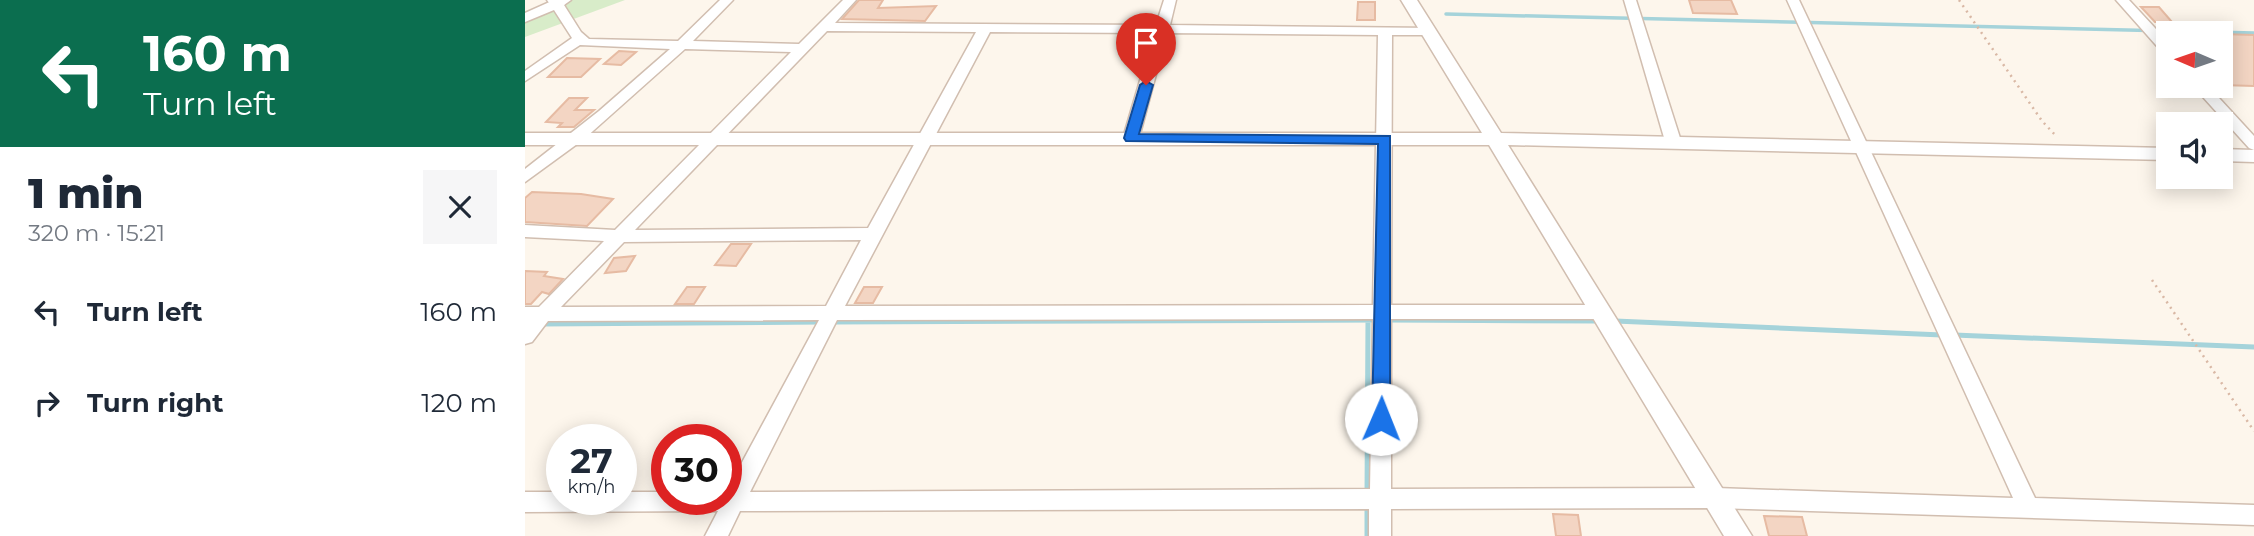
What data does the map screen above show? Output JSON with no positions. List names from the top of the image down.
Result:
{
  "north": "left",
  "page": {
    "turn": ["160 m", "Turn left"],
    "heading": ["1 min", "320 m · 15:21"],
    "list": [
      {
        "name": "Turn left",
        "value": "160 m"
      },
      {
        "name": "Turn right",
        "value": "120 m"
      }
    ],
    "speed": "27 km/h",
    "limit": "30"
  }
}
